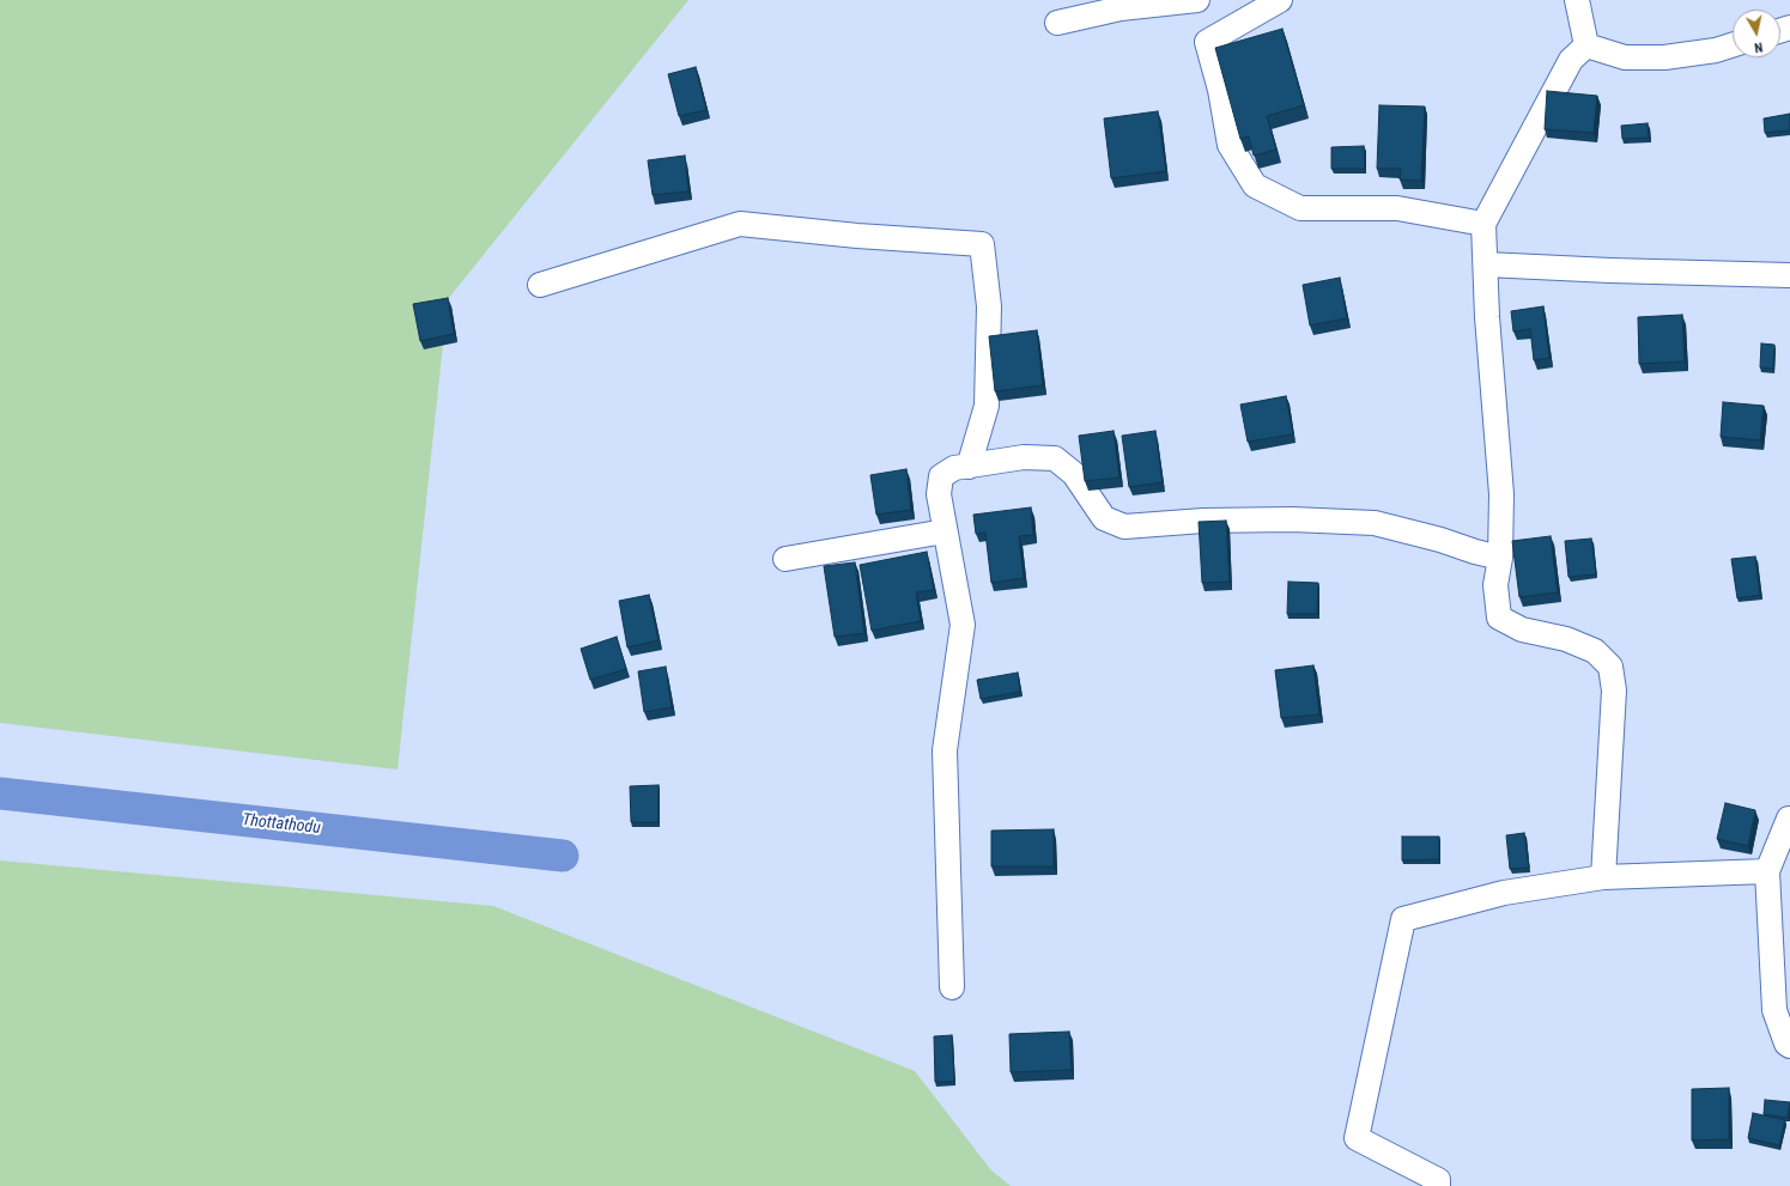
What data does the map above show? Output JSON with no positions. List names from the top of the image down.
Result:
{
  "water": ["Thottathodu"],
  "north": "bottom"
}
